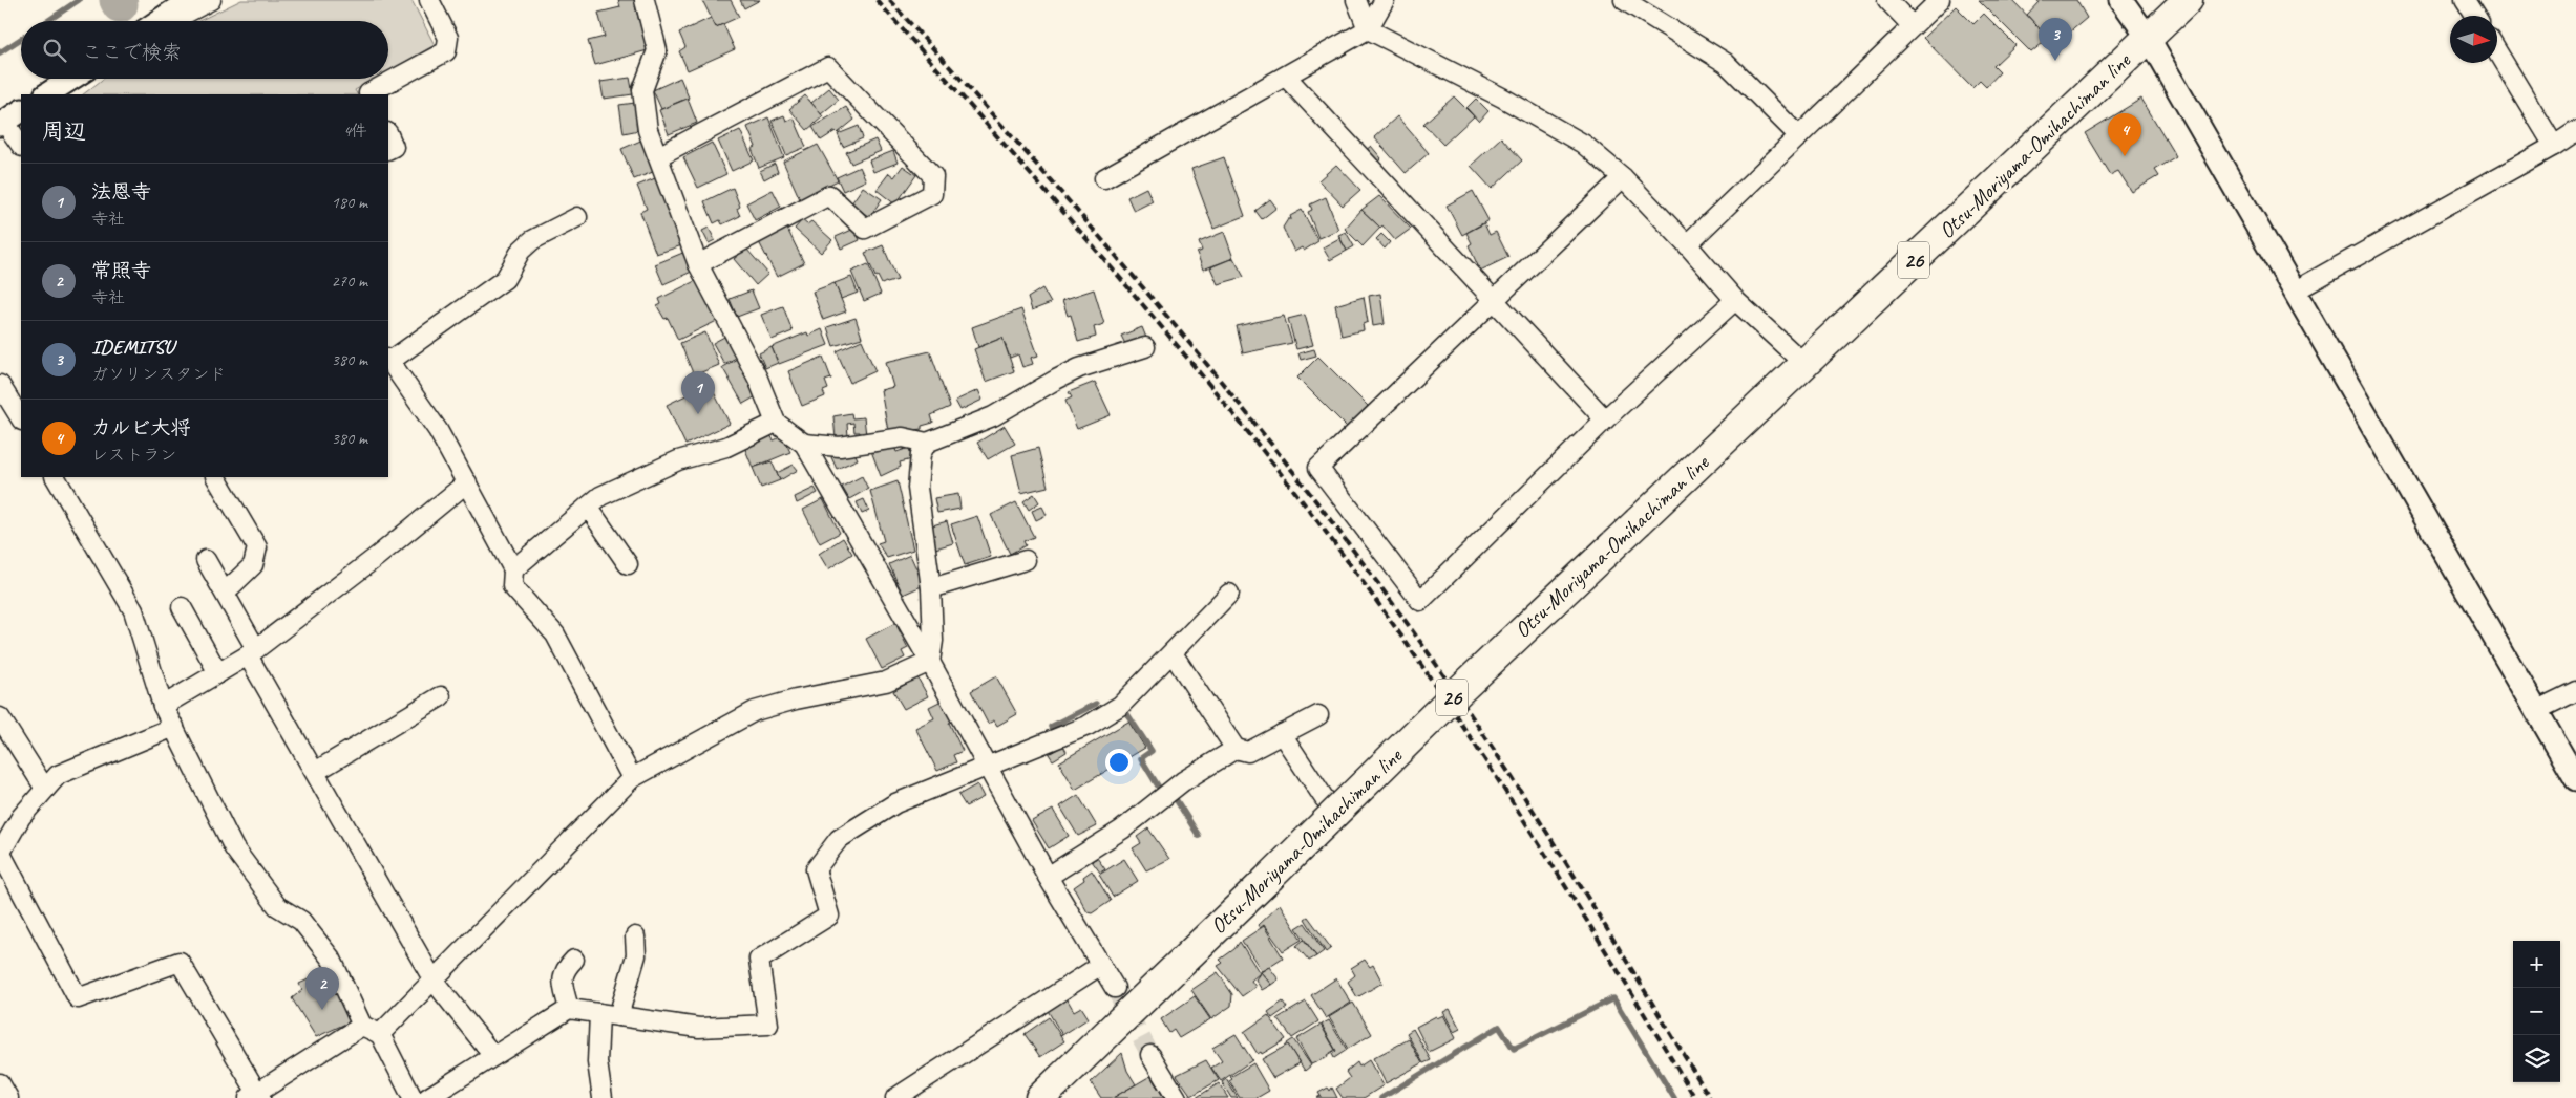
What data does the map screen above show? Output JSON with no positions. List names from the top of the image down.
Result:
{
  "streets": {
    "main road": ["Otsu-Moriyama-Omihachiman line", "26"]
  },
  "north": "right",
  "page": {
    "pins": [
      "3",
      "4",
      "1",
      "2"
    ],
    "search": "ここで検索",
    "heading": ["周辺", "4件"],
    "list": [
      {
        "mark": "1",
        "name": "法恩寺",
        "note": "寺社",
        "value": "180 m"
      },
      {
        "mark": "2",
        "name": "常照寺",
        "note": "寺社",
        "value": "270 m"
      },
      {
        "mark": "3",
        "name": "IDEMITSU",
        "note": "ガソリンスタンド",
        "value": "380 m"
      },
      {
        "mark": "4",
        "name": "カルビ大将",
        "note": "レストラン",
        "value": "380 m"
      }
    ],
    "map_buttons": ["+", "−"]
  }
}
